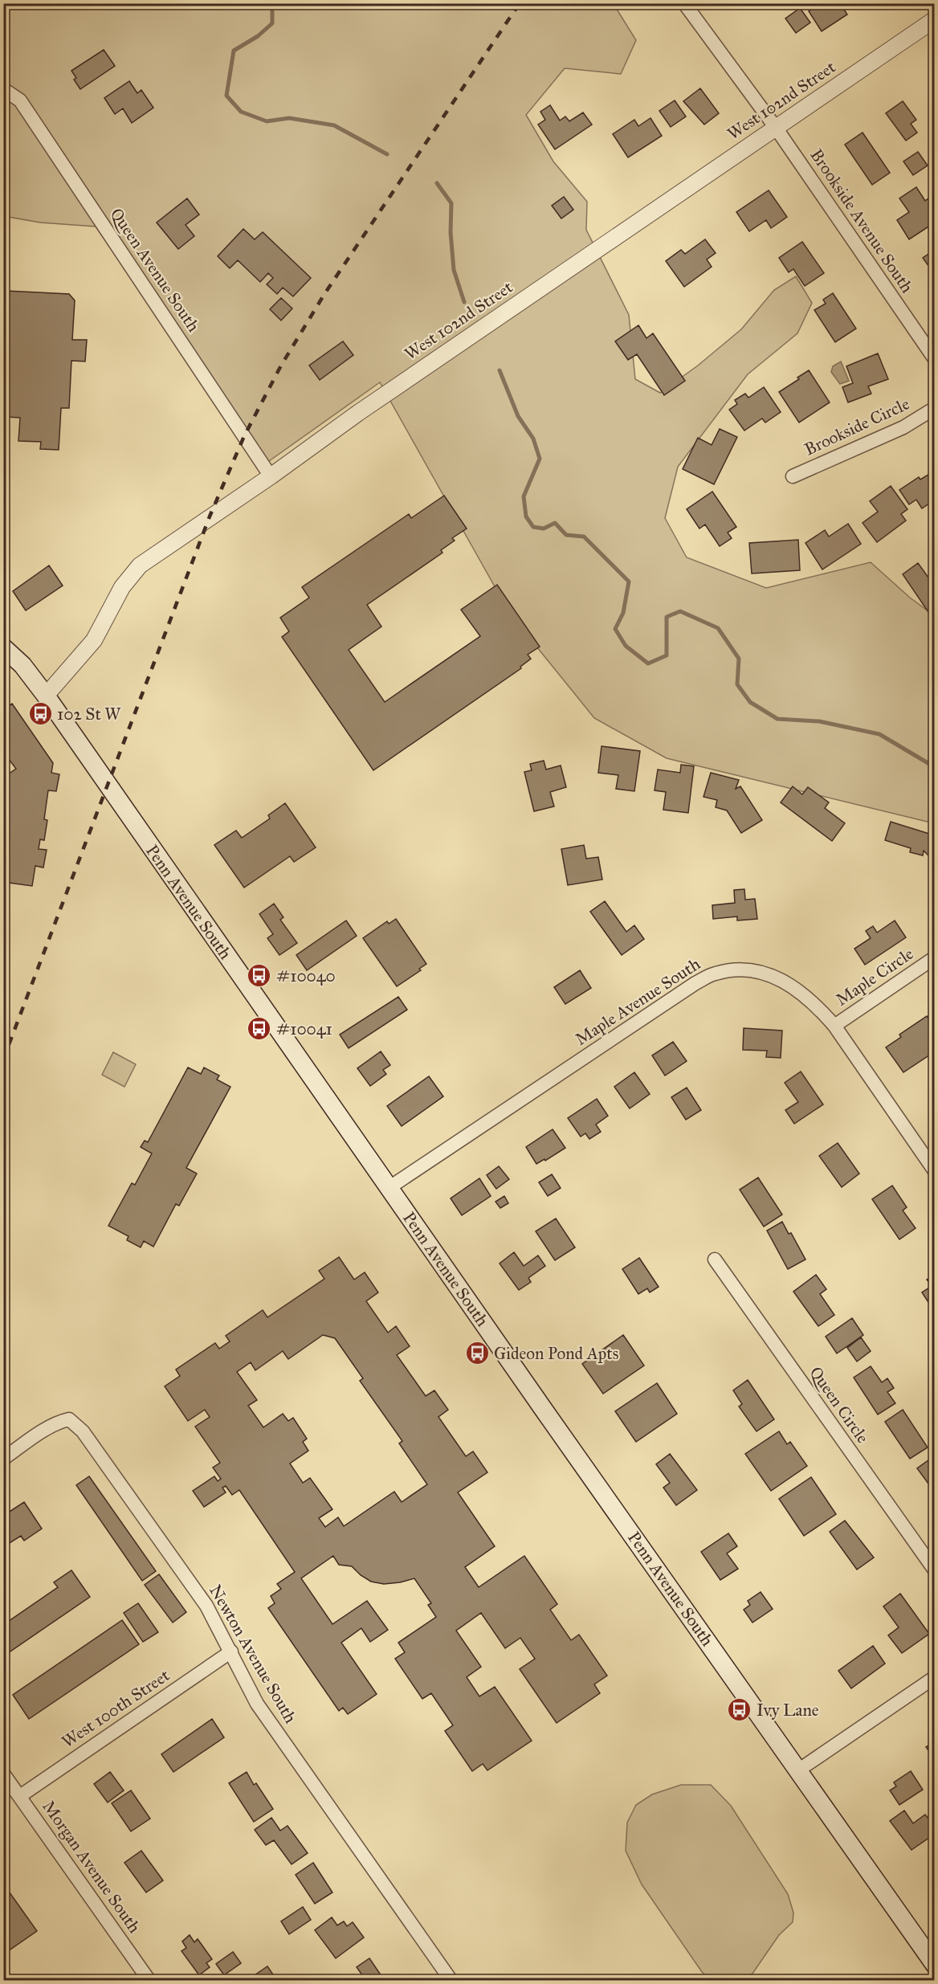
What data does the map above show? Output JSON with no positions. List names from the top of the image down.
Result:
{
  "streets": {
    "main road": ["Penn Avenue South"],
    "street": [
      "West 102nd Street",
      "Brookside Avenue South",
      "Queen Avenue South",
      "Brookside Circle",
      "Maple Circle",
      "Maple Avenue South",
      "Queen Circle",
      "Newton Avenue South",
      "West 100th Street",
      "Morgan Avenue South"
    ]
  },
  "crossings": [
    ["West 102nd Street", "Brookside Avenue South"],
    ["West 102nd Street", "Queen Avenue South"],
    ["West 102nd Street", "Penn Avenue South"],
    ["Penn Avenue South", "Maple Avenue South"],
    ["Maple Circle", "Maple Avenue South"],
    ["Newton Avenue South", "West 100th Street"],
    ["West 100th Street", "Morgan Avenue South"]
  ],
  "places": {
    "bus stop": [
      "102 St W",
      "#10040",
      "#10041",
      "Gideon Pond Apts",
      "Ivy Lane"
    ]
  }
}
